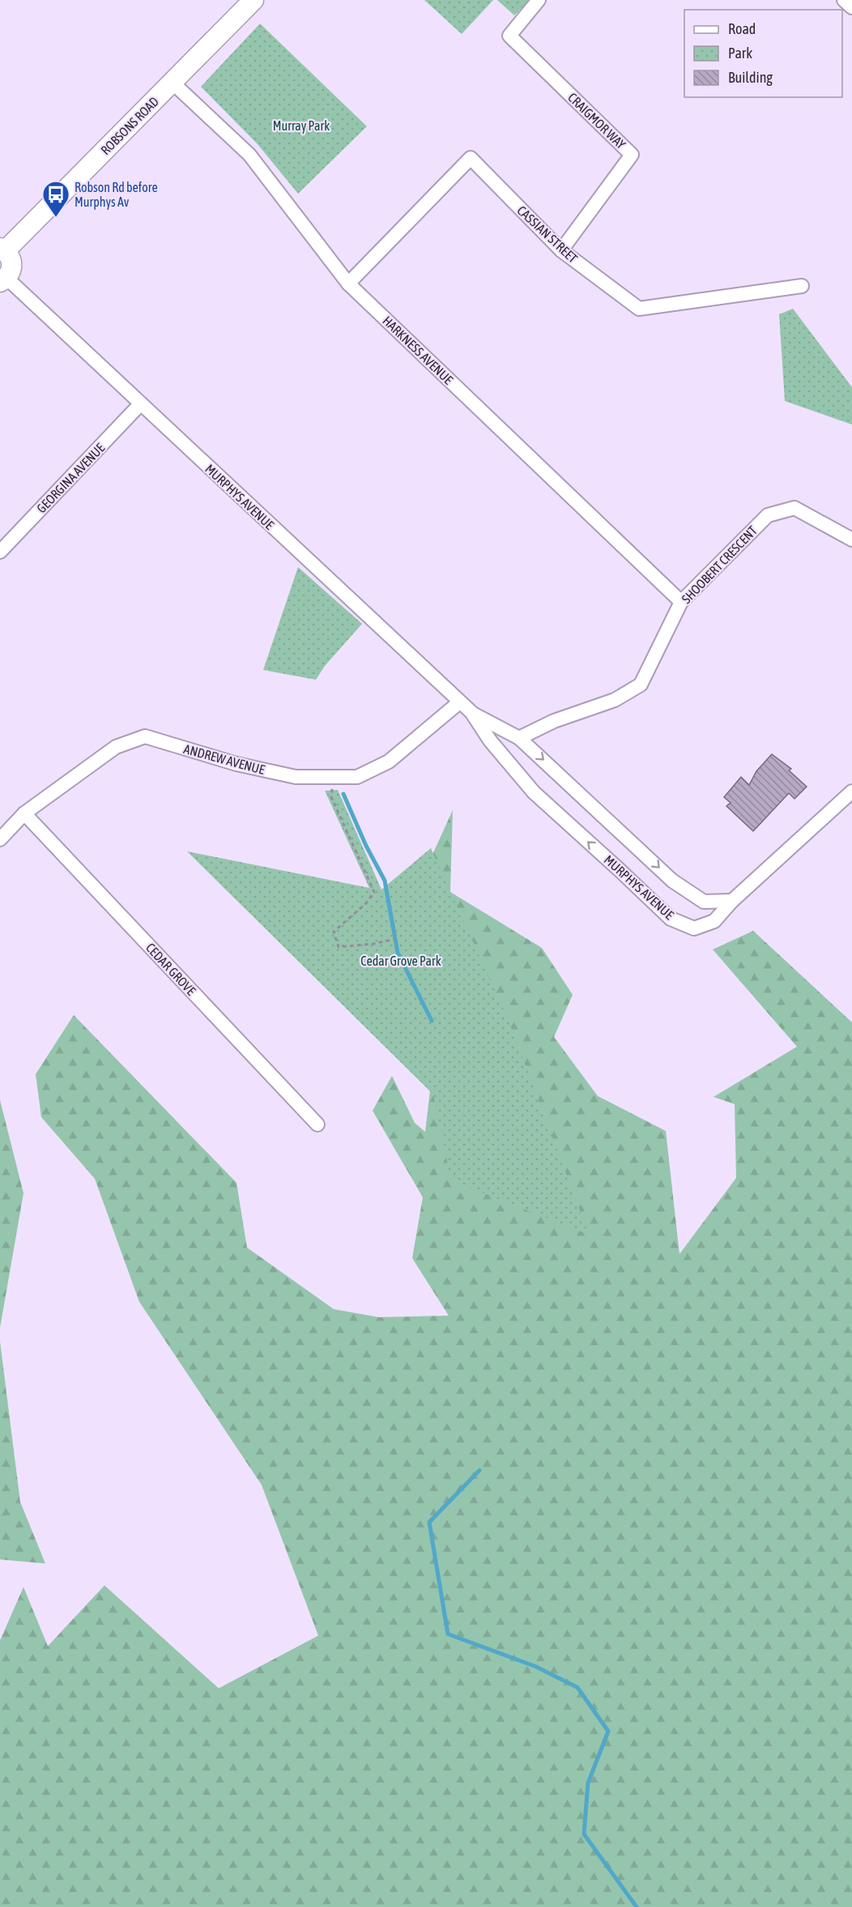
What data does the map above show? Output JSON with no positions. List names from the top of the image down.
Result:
{
  "streets": {
    "main road": ["ROBSONS ROAD"],
    "street": [
      "CRAIGMOR WAY",
      "CASSIAN STREET",
      "HARKNESS AVENUE",
      "GEORGINA AVENUE",
      "MURPHYS AVENUE",
      "SHOOBERT CRESCENT",
      "ANDREW AVENUE",
      "CEDAR GROVE"
    ]
  },
  "crossings": [
    ["CRAIGMOR WAY", "CASSIAN STREET"],
    ["ROBSONS ROAD", "HARKNESS AVENUE"],
    ["CASSIAN STREET", "HARKNESS AVENUE"],
    ["HARKNESS AVENUE", "SHOOBERT CRESCENT"],
    ["GEORGINA AVENUE", "MURPHYS AVENUE"],
    ["MURPHYS AVENUE", "SHOOBERT CRESCENT"],
    ["MURPHYS AVENUE", "ANDREW AVENUE"],
    ["ANDREW AVENUE", "CEDAR GROVE"]
  ],
  "parks": ["Murray Park", "Cedar Grove Park"],
  "places": {
    "bus stop": ["Robson Rd before Murphys Av"]
  },
  "legend": ["Road", "Park", "Building"]
}
